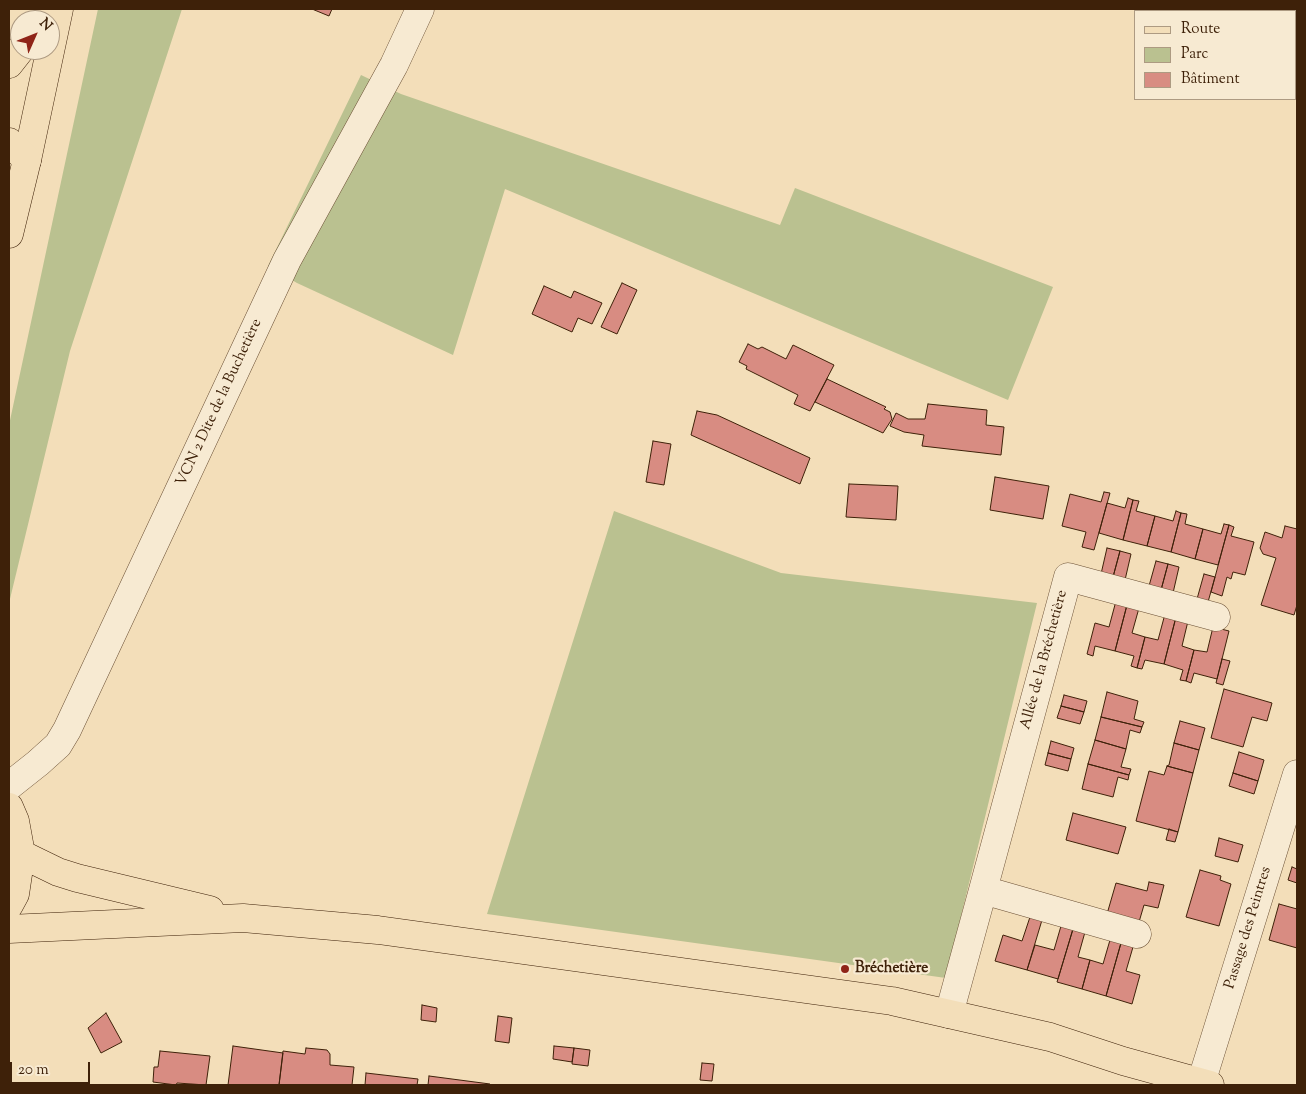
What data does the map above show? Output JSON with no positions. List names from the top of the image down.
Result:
{
  "streets": {
    "street": ["VCN 2 Dite de la Buchetière", "Allée de la Bréchetière", "Passage des Peintres"]
  },
  "places": ["Bréchetière"],
  "legend": ["Route", "Parc", "Bâtiment"],
  "scale_bar": "20 m",
  "north": "top right"
}
